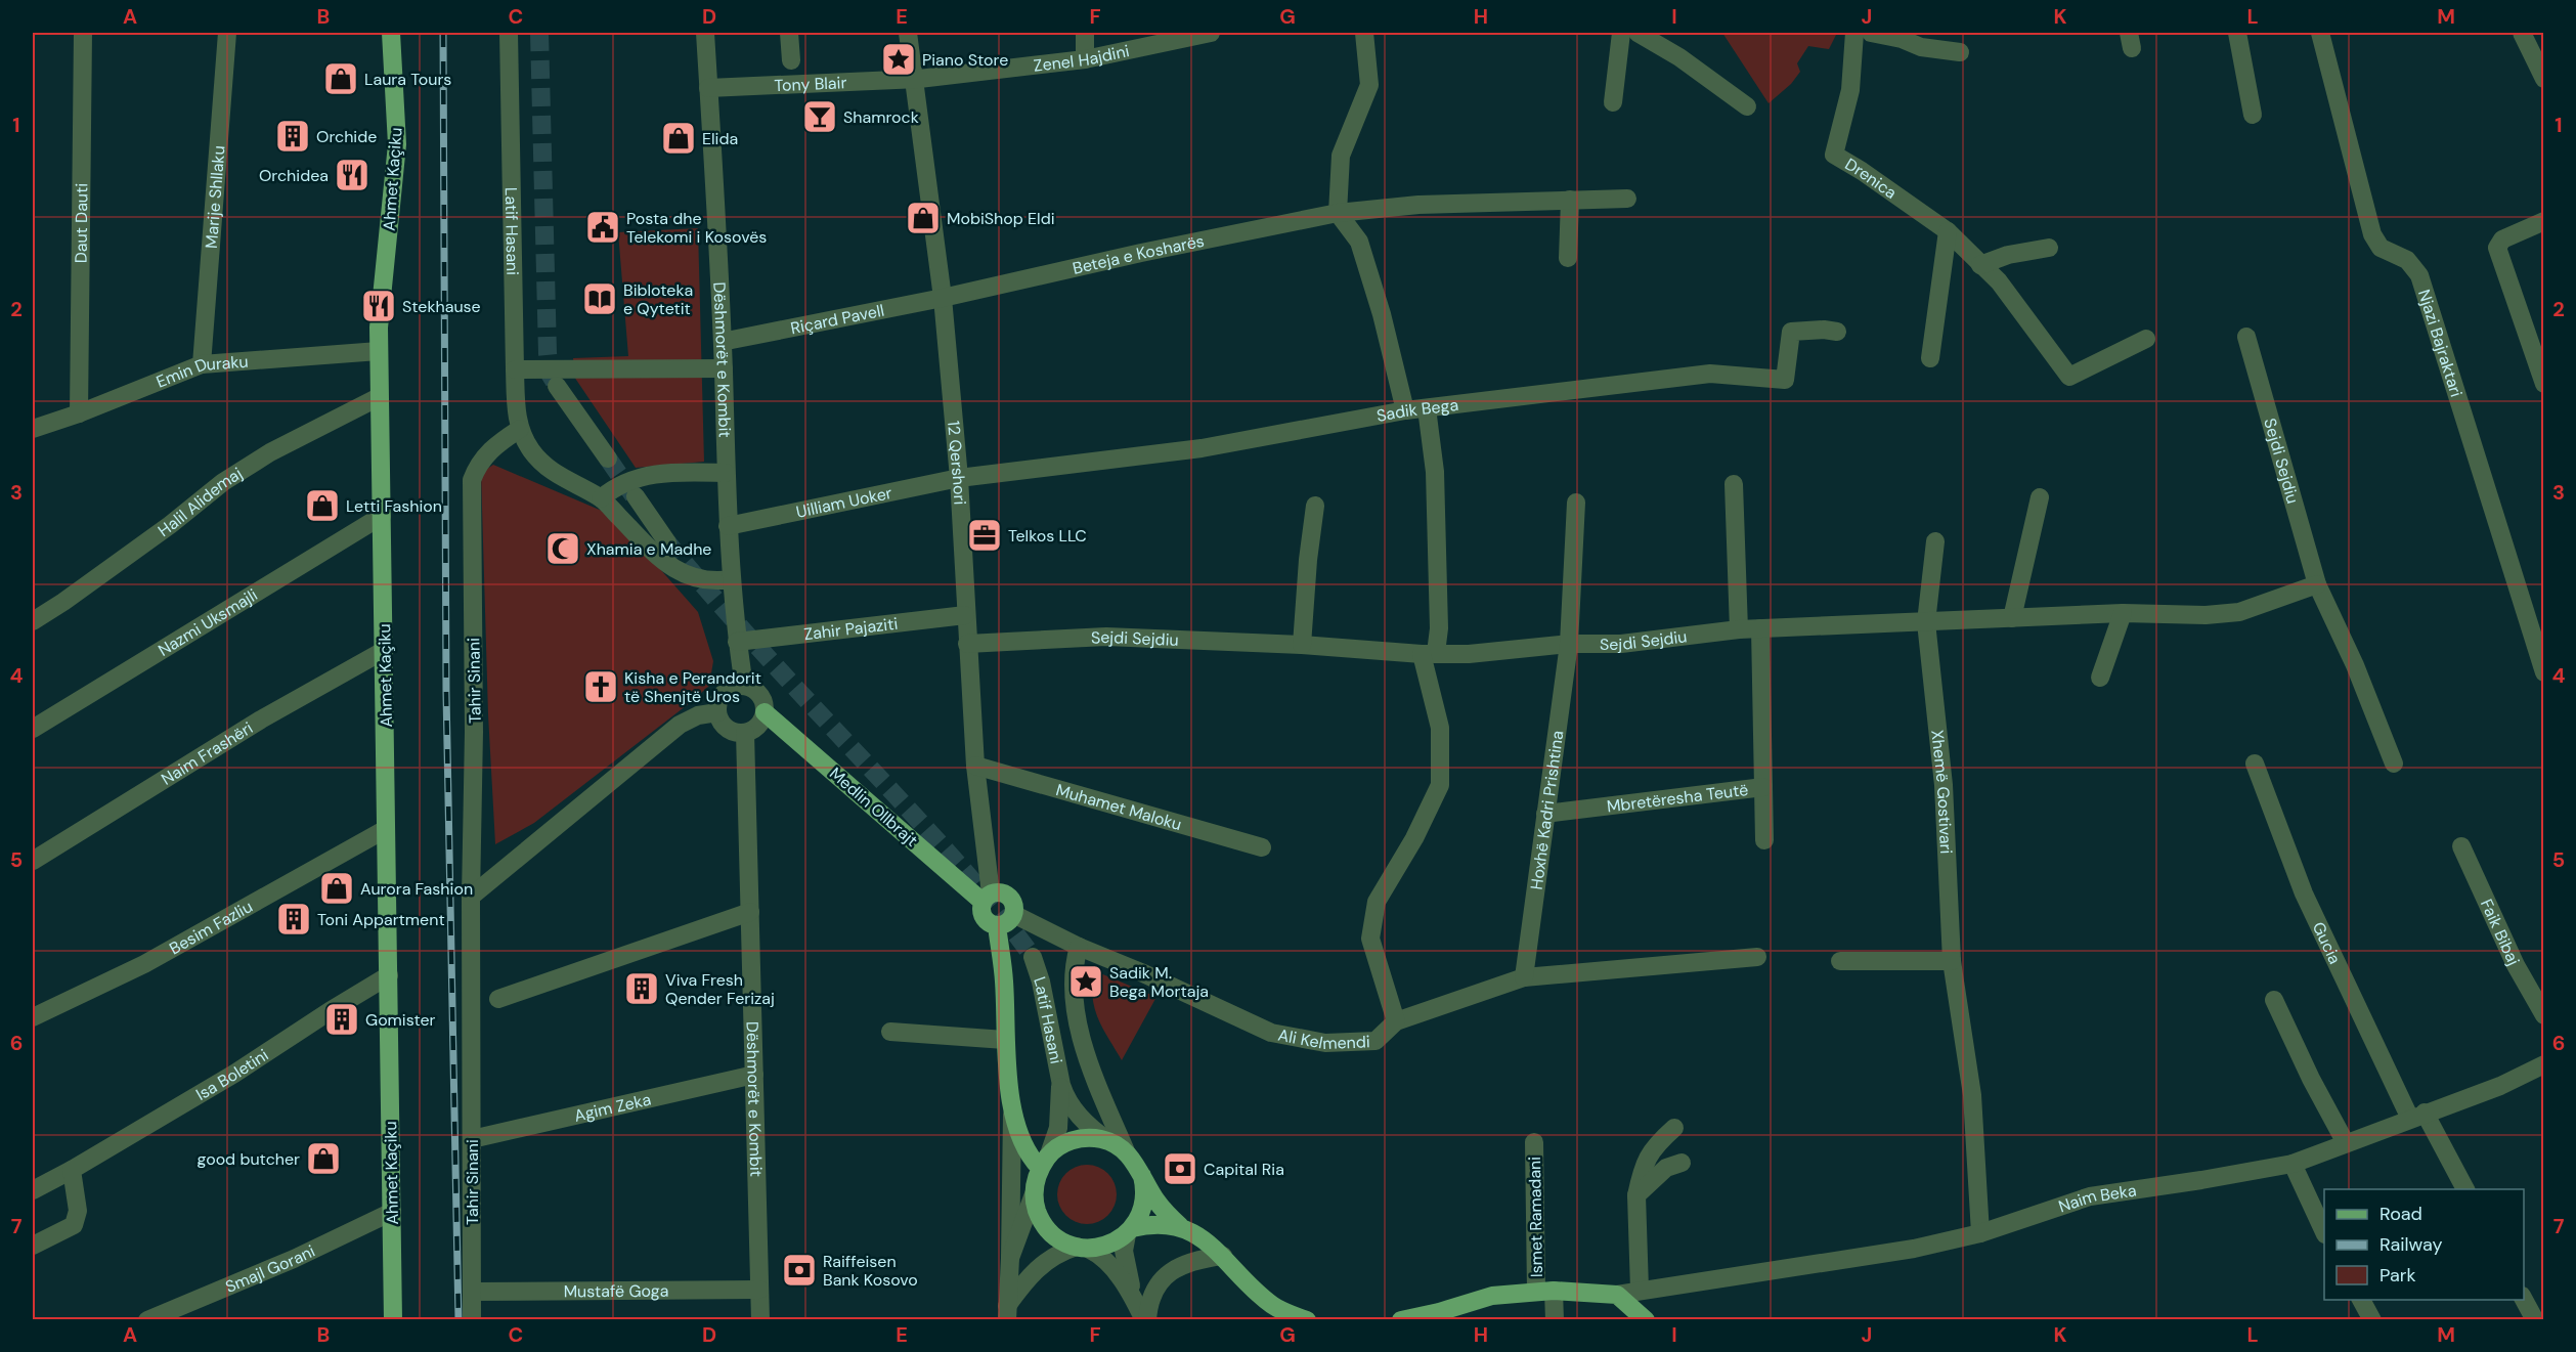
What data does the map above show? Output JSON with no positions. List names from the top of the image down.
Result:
{
  "streets": {
    "main road": ["Ahmet Kaçiku", "Medlin Ollbrajt", "Ismet Ramadani"],
    "street": [
      "Zenel Hajdini",
      "Tony Blair",
      "Drenica",
      "Marije Shllaku",
      "Daut Dauti",
      "Latif Hasani",
      "Beteja e Kosharës",
      "Riçard Pavell",
      "Njazi Bajraktari",
      "Dëshmorët e Kombit",
      "Emin Duraku",
      "Sadik Bega",
      "Sejdi Sejdiu",
      "12 Qershori",
      "Halil Alidemaj",
      "Uilliam Uoker",
      "Nazmi Uksmajli",
      "Zahir Pajaziti",
      "Tahir Sinani",
      "Naim Frashëri",
      "Xhemë Gostivari",
      "Mbretëresha Teutë",
      "Muhamet Maloku",
      "Hoxhë Kadri Prishtina",
      "Besim Fazliu",
      "Faik Bibaj",
      "Gucia",
      "Ali Kelmendi",
      "Isa Boletini",
      "Agim Zeka",
      "Naim Beka",
      "Smajl Gorani",
      "Mustafë Goga"
    ]
  },
  "crossings": [
    ["Zenel Hajdini", "Tony Blair"],
    ["Zenel Hajdini", "12 Qershori"],
    ["Tony Blair", "Dëshmorët e Kombit"],
    ["Tony Blair", "12 Qershori"],
    ["Ahmet Kaçiku", "Emin Duraku"],
    ["Ahmet Kaçiku", "Halil Alidemaj"],
    ["Ahmet Kaçiku", "Nazmi Uksmajli"],
    ["Ahmet Kaçiku", "Naim Frashëri"],
    ["Ahmet Kaçiku", "Besim Fazliu"],
    ["Ahmet Kaçiku", "Isa Boletini"],
    ["Ahmet Kaçiku", "Smajl Gorani"],
    ["Marije Shllaku", "Emin Duraku"],
    ["Daut Dauti", "Emin Duraku"],
    ["Latif Hasani", "Dëshmorët e Kombit"],
    ["Latif Hasani", "Tahir Sinani"],
    ["Beteja e Kosharës", "Riçard Pavell"],
    ["Beteja e Kosharës", "12 Qershori"],
    ["Riçard Pavell", "12 Qershori"],
    ["Dëshmorët e Kombit", "Uilliam Uoker"],
    ["Dëshmorët e Kombit", "Zahir Pajaziti"],
    ["Dëshmorët e Kombit", "Medlin Ollbrajt"],
    ["Dëshmorët e Kombit", "Agim Zeka"],
    ["Dëshmorët e Kombit", "Mustafë Goga"],
    ["Sadik Bega", "12 Qershori"],
    ["Sadik Bega", "Uilliam Uoker"],
    ["Sejdi Sejdiu", "12 Qershori"],
    ["Sejdi Sejdiu", "Xhemë Gostivari"],
    ["Sejdi Sejdiu", "Mbretëresha Teutë"],
    ["Sejdi Sejdiu", "Hoxhë Kadri Prishtina"],
    ["12 Qershori", "Uilliam Uoker"],
    ["12 Qershori", "Zahir Pajaziti"],
    ["12 Qershori", "Medlin Ollbrajt"],
    ["12 Qershori", "Muhamet Maloku"],
    ["12 Qershori", "Ali Kelmendi"],
    ["Tahir Sinani", "Agim Zeka"],
    ["Tahir Sinani", "Mustafë Goga"],
    ["Xhemë Gostivari", "Naim Beka"],
    ["Mbretëresha Teutë", "Hoxhë Kadri Prishtina"],
    ["Medlin Ollbrajt", "Ali Kelmendi"],
    ["Hoxhë Kadri Prishtina", "Ali Kelmendi"],
    ["Gucia", "Naim Beka"],
    ["Naim Beka", "Ismet Ramadani"]
  ],
  "places": {
    "place": ["Piano Store", "Sadik M. Bega Mortaja"],
    "shop": [
      "Laura Tours",
      "Elida",
      "MobiShop Eldi",
      "Letti Fashion",
      "Aurora Fashion",
      "good butcher"
    ],
    "bar": ["Shamrock"],
    "building": [
      "Orchide",
      "Toni Appartment",
      "Viva Fresh Qender Ferizaj",
      "Gomister"
    ],
    "restaurant": ["Orchidea", "Stekhause"],
    "public building": ["Posta dhe Telekomi i Kosovës"],
    "library": ["Bibloteka e Qytetit"],
    "office": ["Telkos LLC"],
    "mosque": ["Xhamia e Madhe"],
    "church": ["Kisha e Perandorit të Shenjtë Uros"],
    "bank": ["Capital Ria", "Raiffeisen Bank Kosovo"]
  },
  "legend": ["Road", "Railway", "Park"],
  "grid": {
    "columns": [
      "A",
      "B",
      "C",
      "D",
      "E",
      "F",
      "G",
      "H",
      "I",
      "J",
      "K",
      "L",
      "M"
    ],
    "rows": [
      "1",
      "2",
      "3",
      "4",
      "5",
      "6",
      "7"
    ]
  }
}
